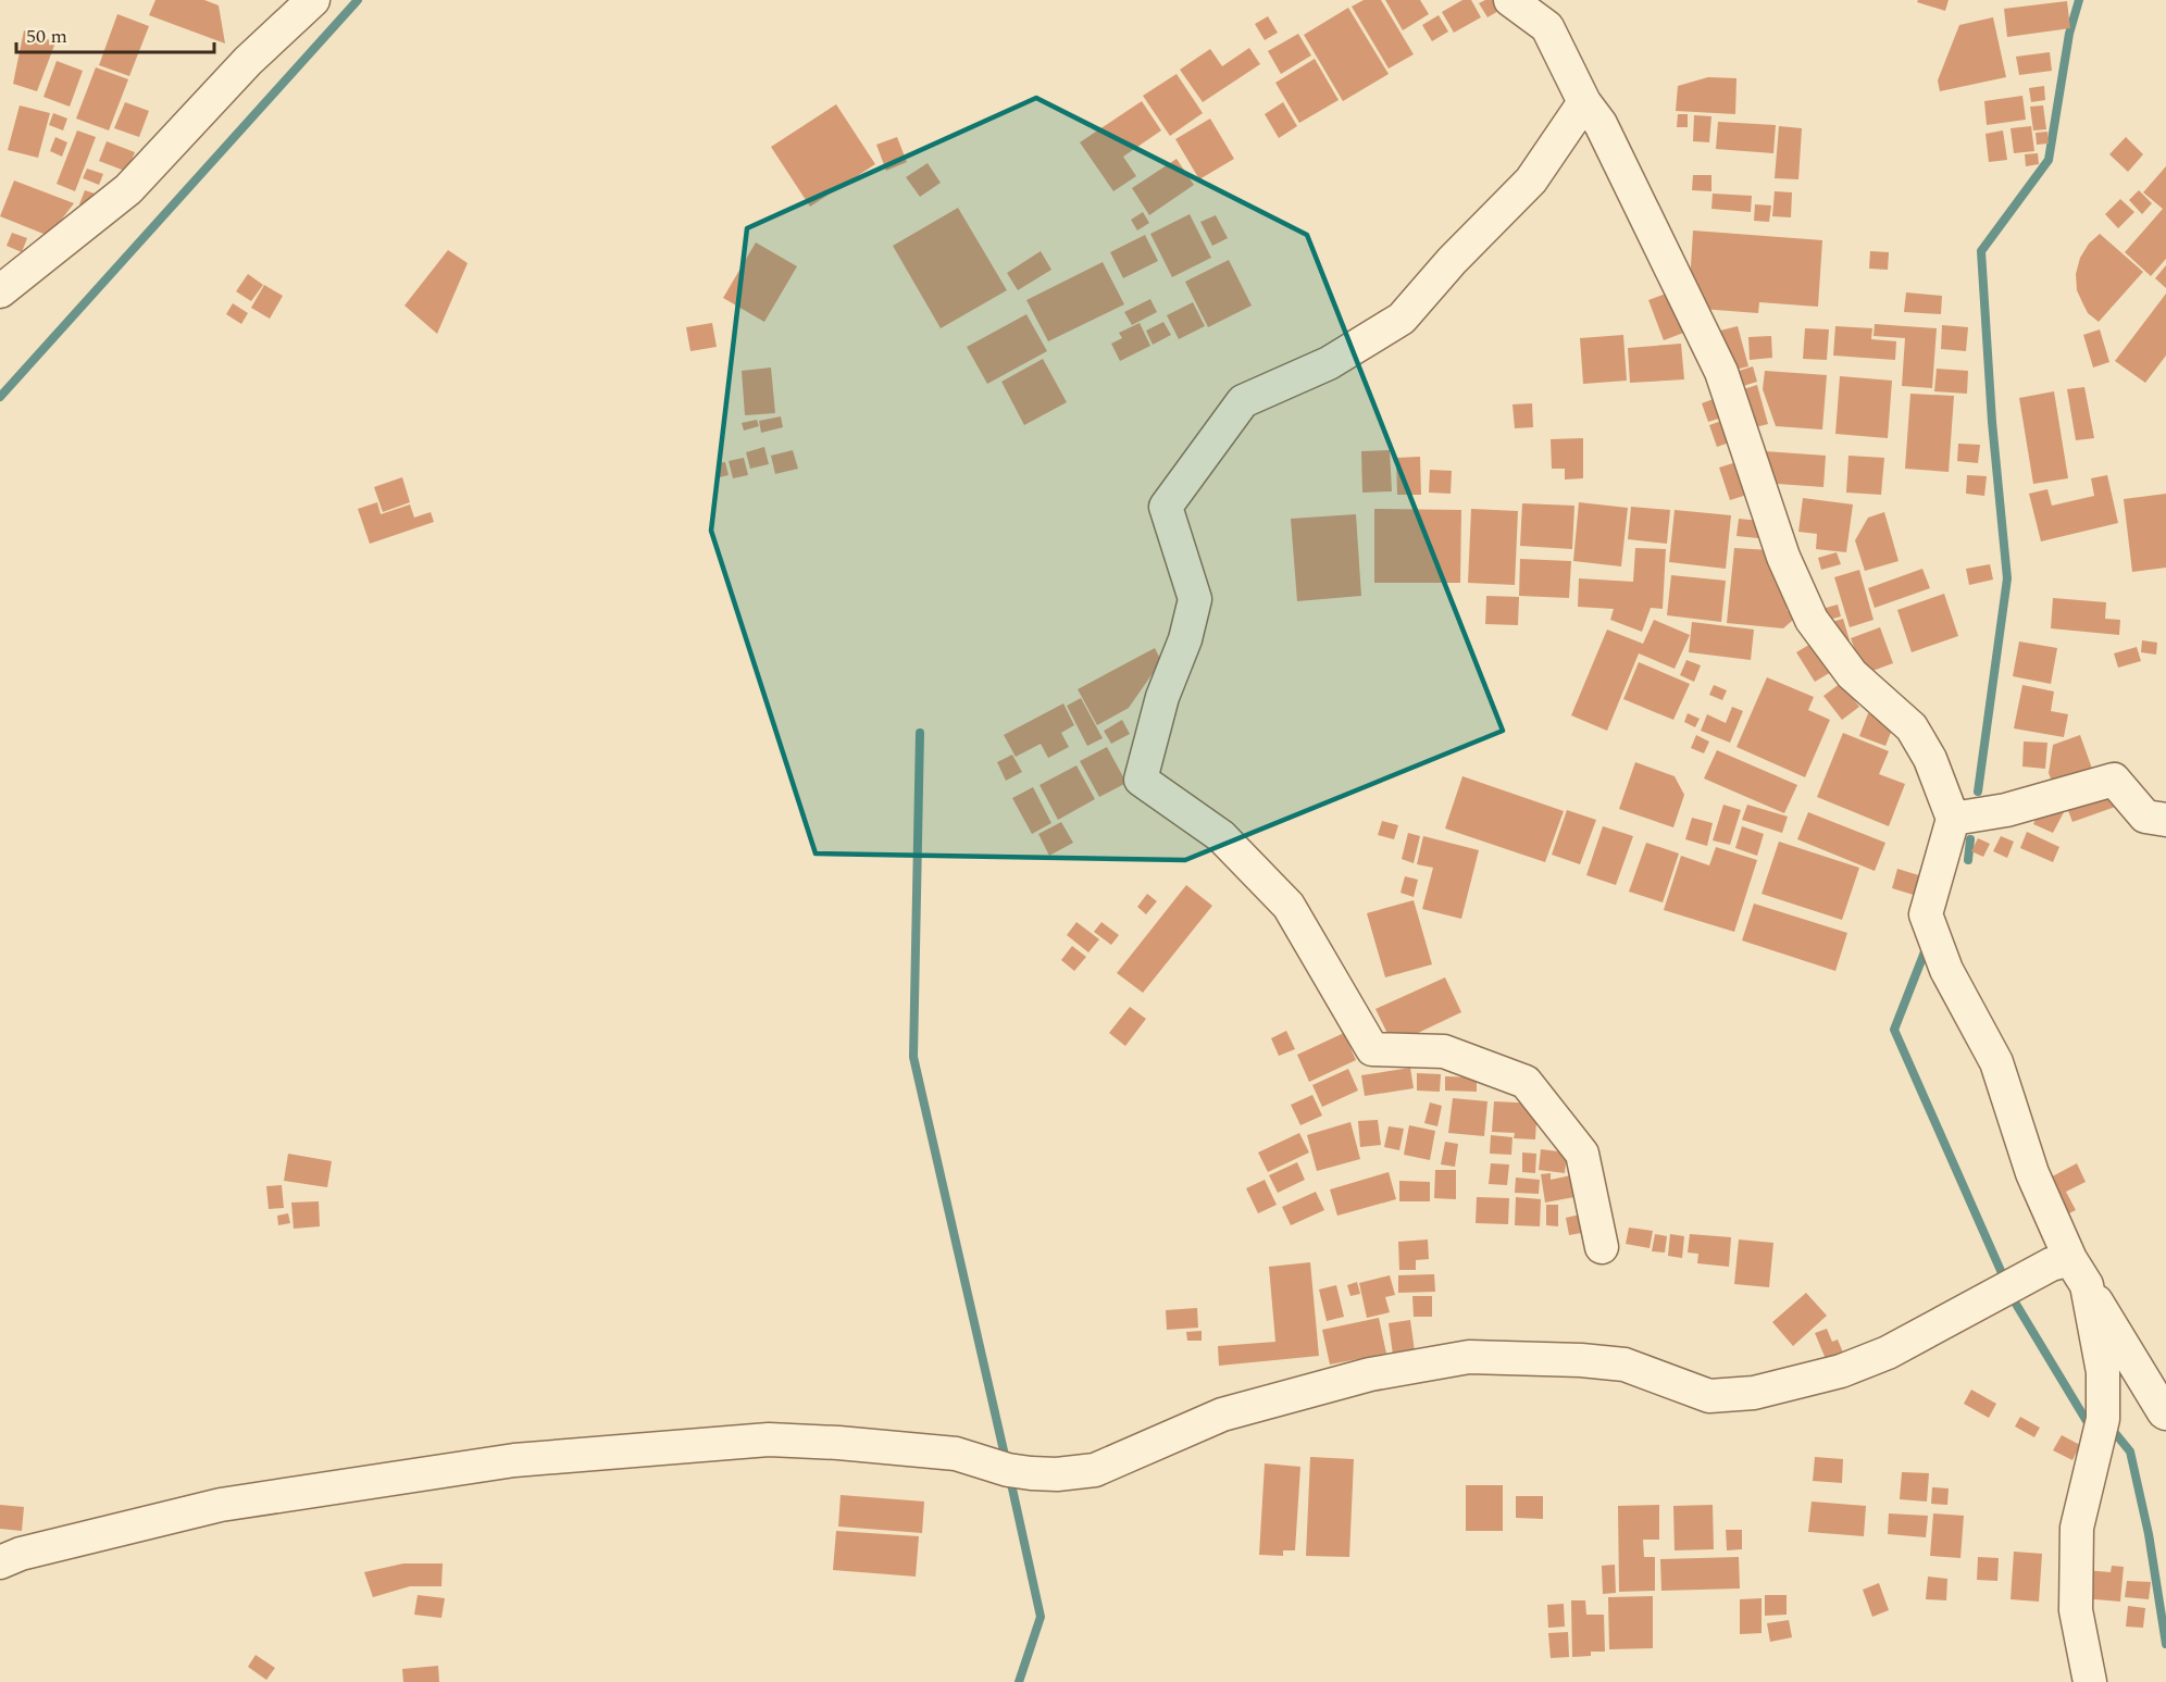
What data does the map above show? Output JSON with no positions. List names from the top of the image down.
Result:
{
  "scale_bar": "50 m"
}
